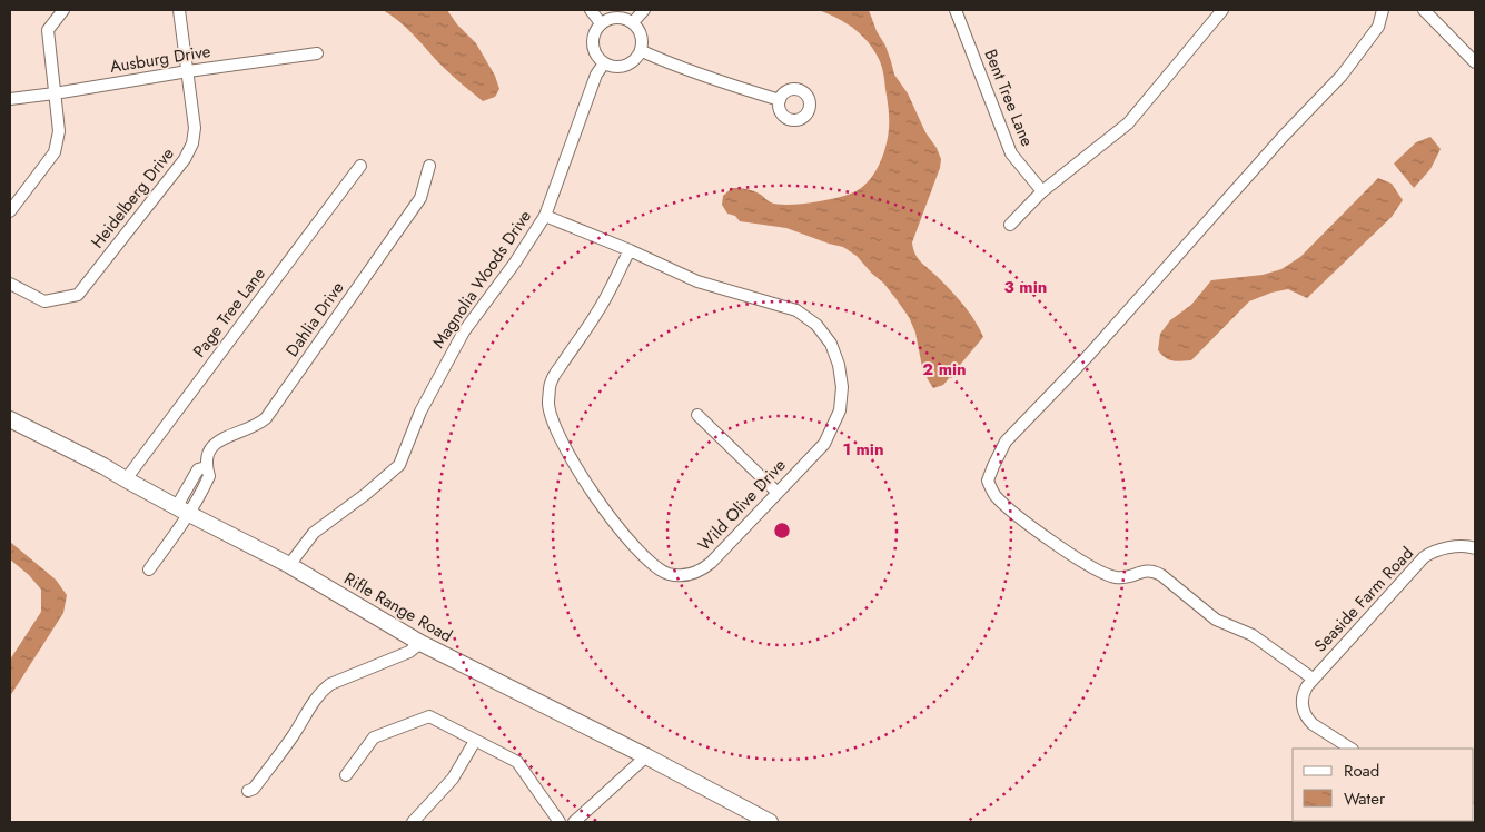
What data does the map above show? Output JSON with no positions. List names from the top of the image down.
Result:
{
  "streets": {
    "main road": ["Rifle Range Road"],
    "street": [
      "Ausburg Drive",
      "Bent Tree Lane",
      "Heidelberg Drive",
      "Magnolia Woods Drive",
      "Page Tree Lane",
      "Dahlia Drive",
      "Wild Olive Drive",
      "Seaside Farm Road"
    ]
  },
  "crossings": [
    ["Ausburg Drive", "Heidelberg Drive"],
    ["Magnolia Woods Drive", "Wild Olive Drive"],
    ["Magnolia Woods Drive", "Rifle Range Road"],
    ["Page Tree Lane", "Rifle Range Road"],
    ["Dahlia Drive", "Rifle Range Road"]
  ],
  "legend": ["Road", "Water"],
  "rings": ["3 min", "2 min", "1 min"]
}
